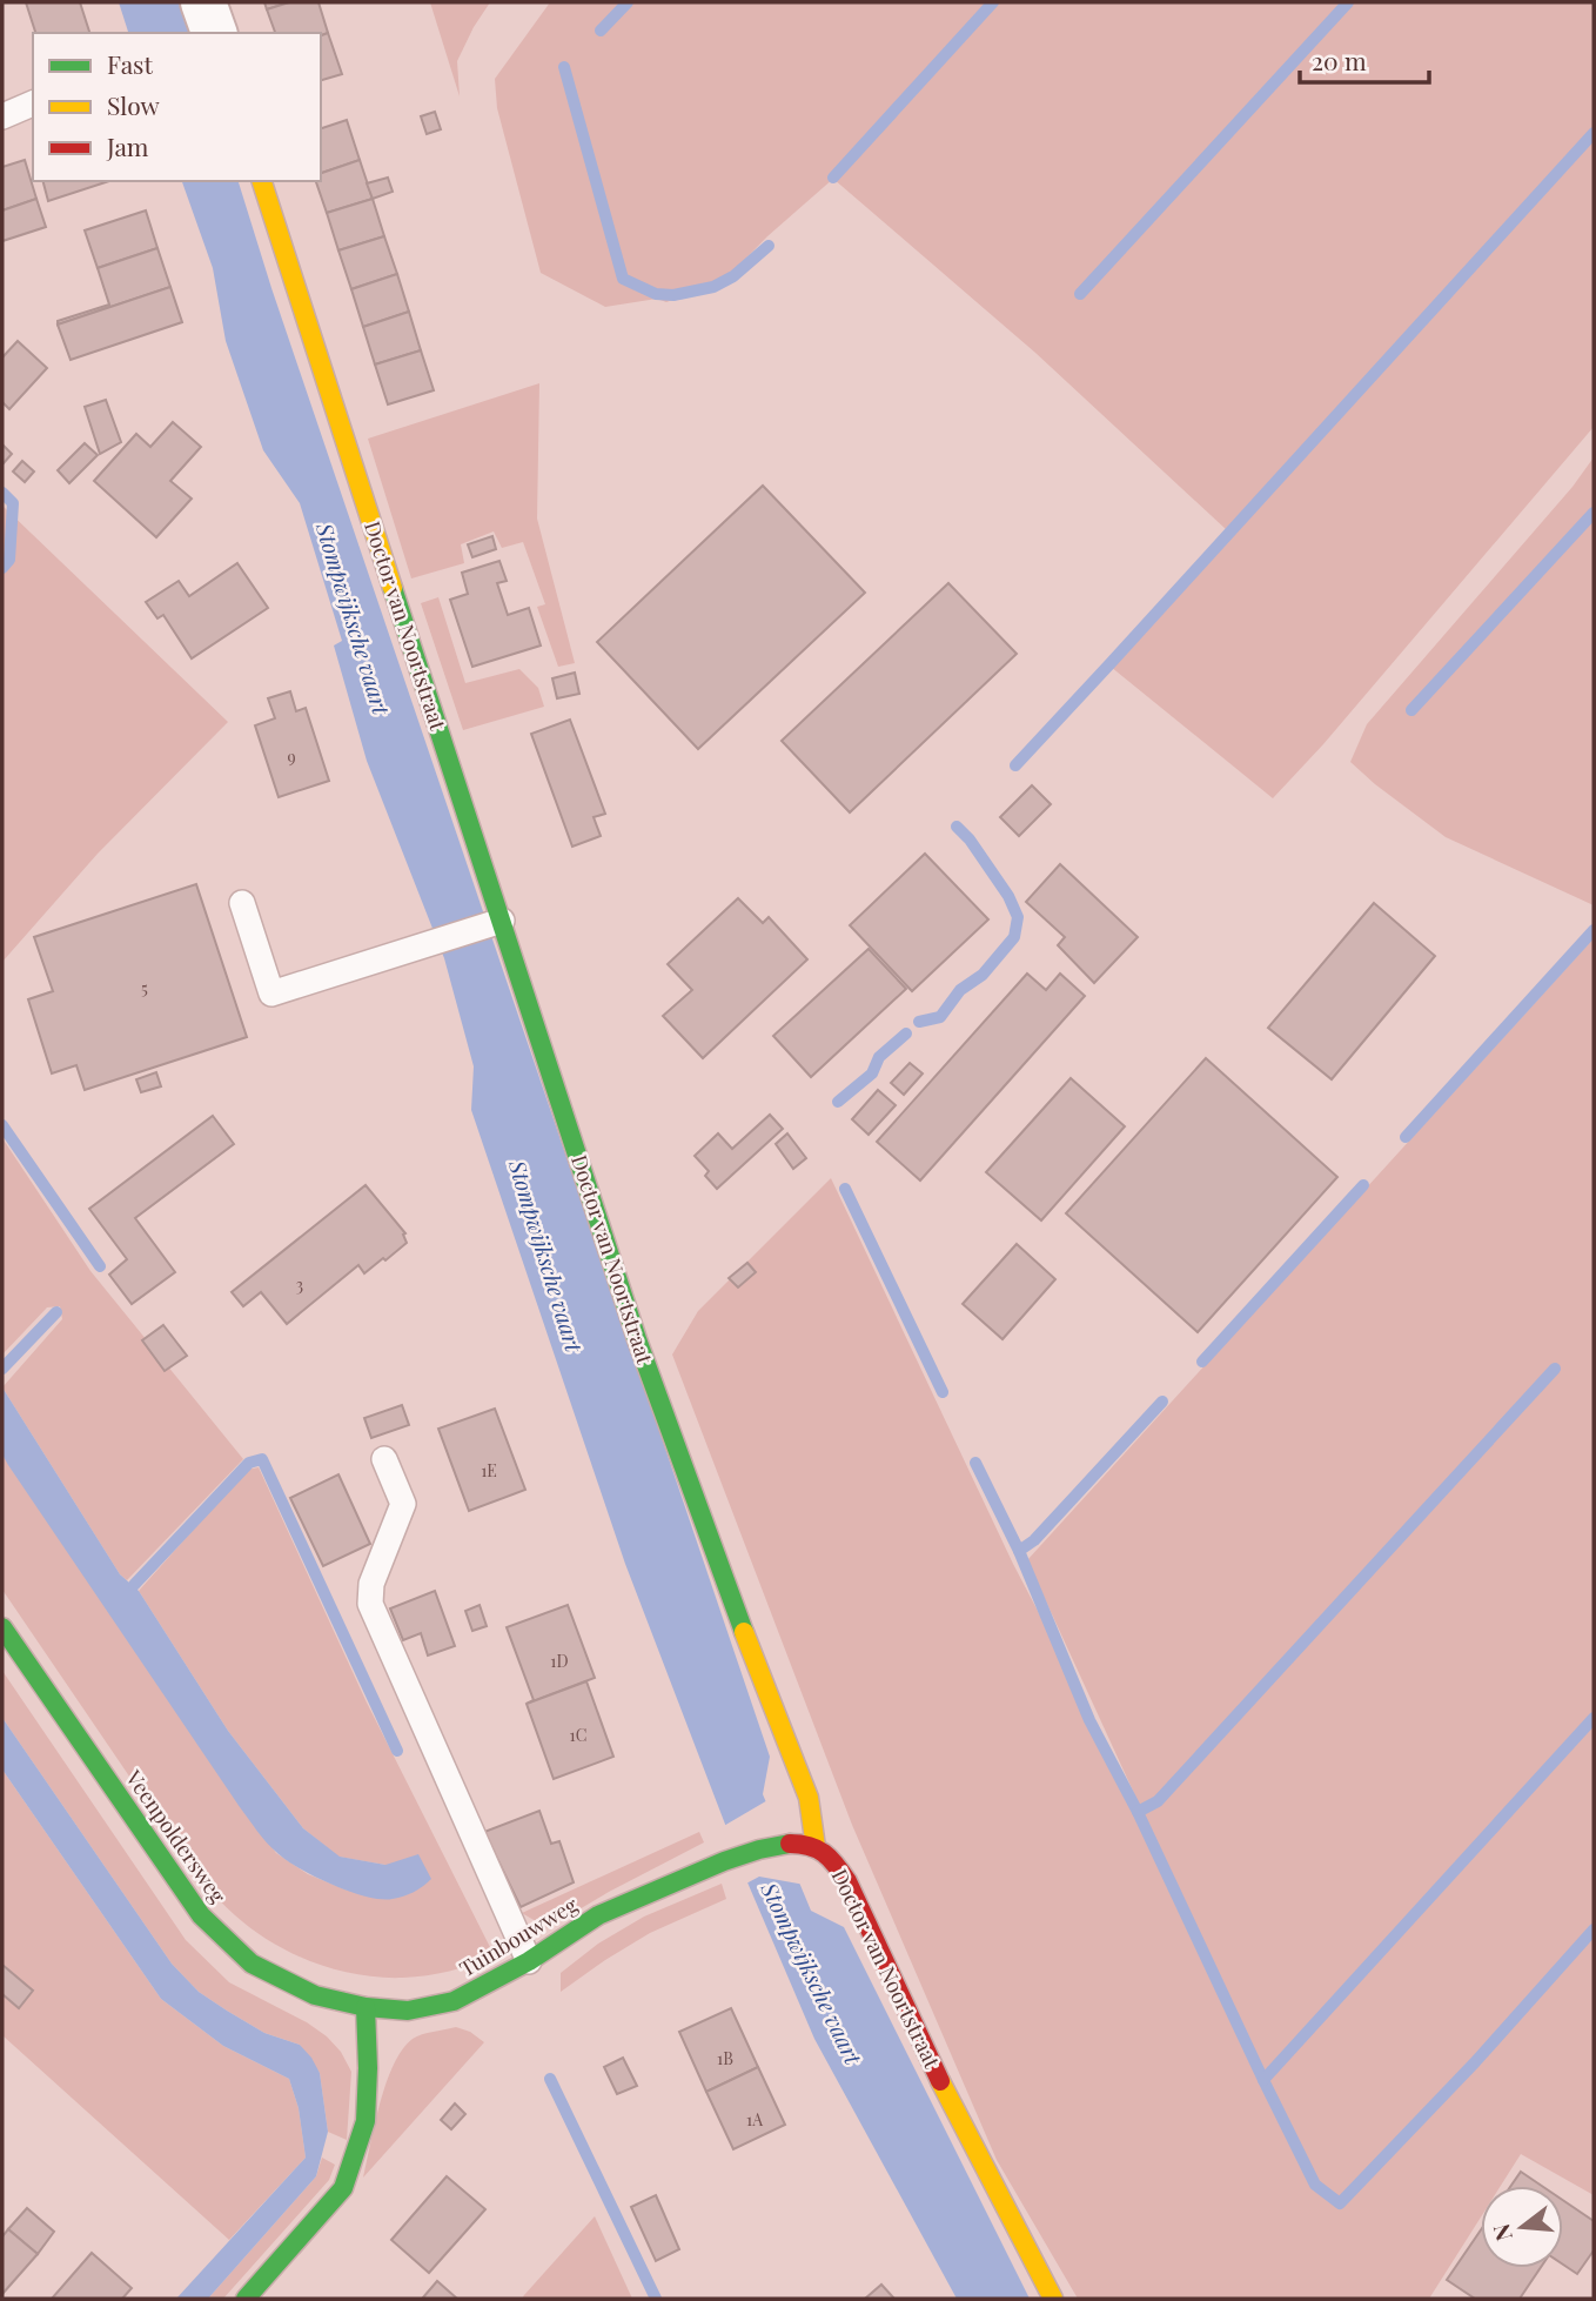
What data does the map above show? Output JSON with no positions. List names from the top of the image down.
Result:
{
  "streets": {
    "street": ["Doctor van Noortstraat", "Veenpoldersweg", "Tuinbouwweg"]
  },
  "crossings": [
    ["Doctor van Noortstraat", "Tuinbouwweg"],
    ["Veenpoldersweg", "Tuinbouwweg"]
  ],
  "water": ["Stompwijksche vaart"],
  "house_numbers": [
    "9",
    "5",
    "3",
    "1E",
    "1D",
    "1C",
    "1B",
    "1A"
  ],
  "legend": ["Fast", "Slow", "Jam"],
  "scale_bar": "20 m",
  "north": "left"
}
